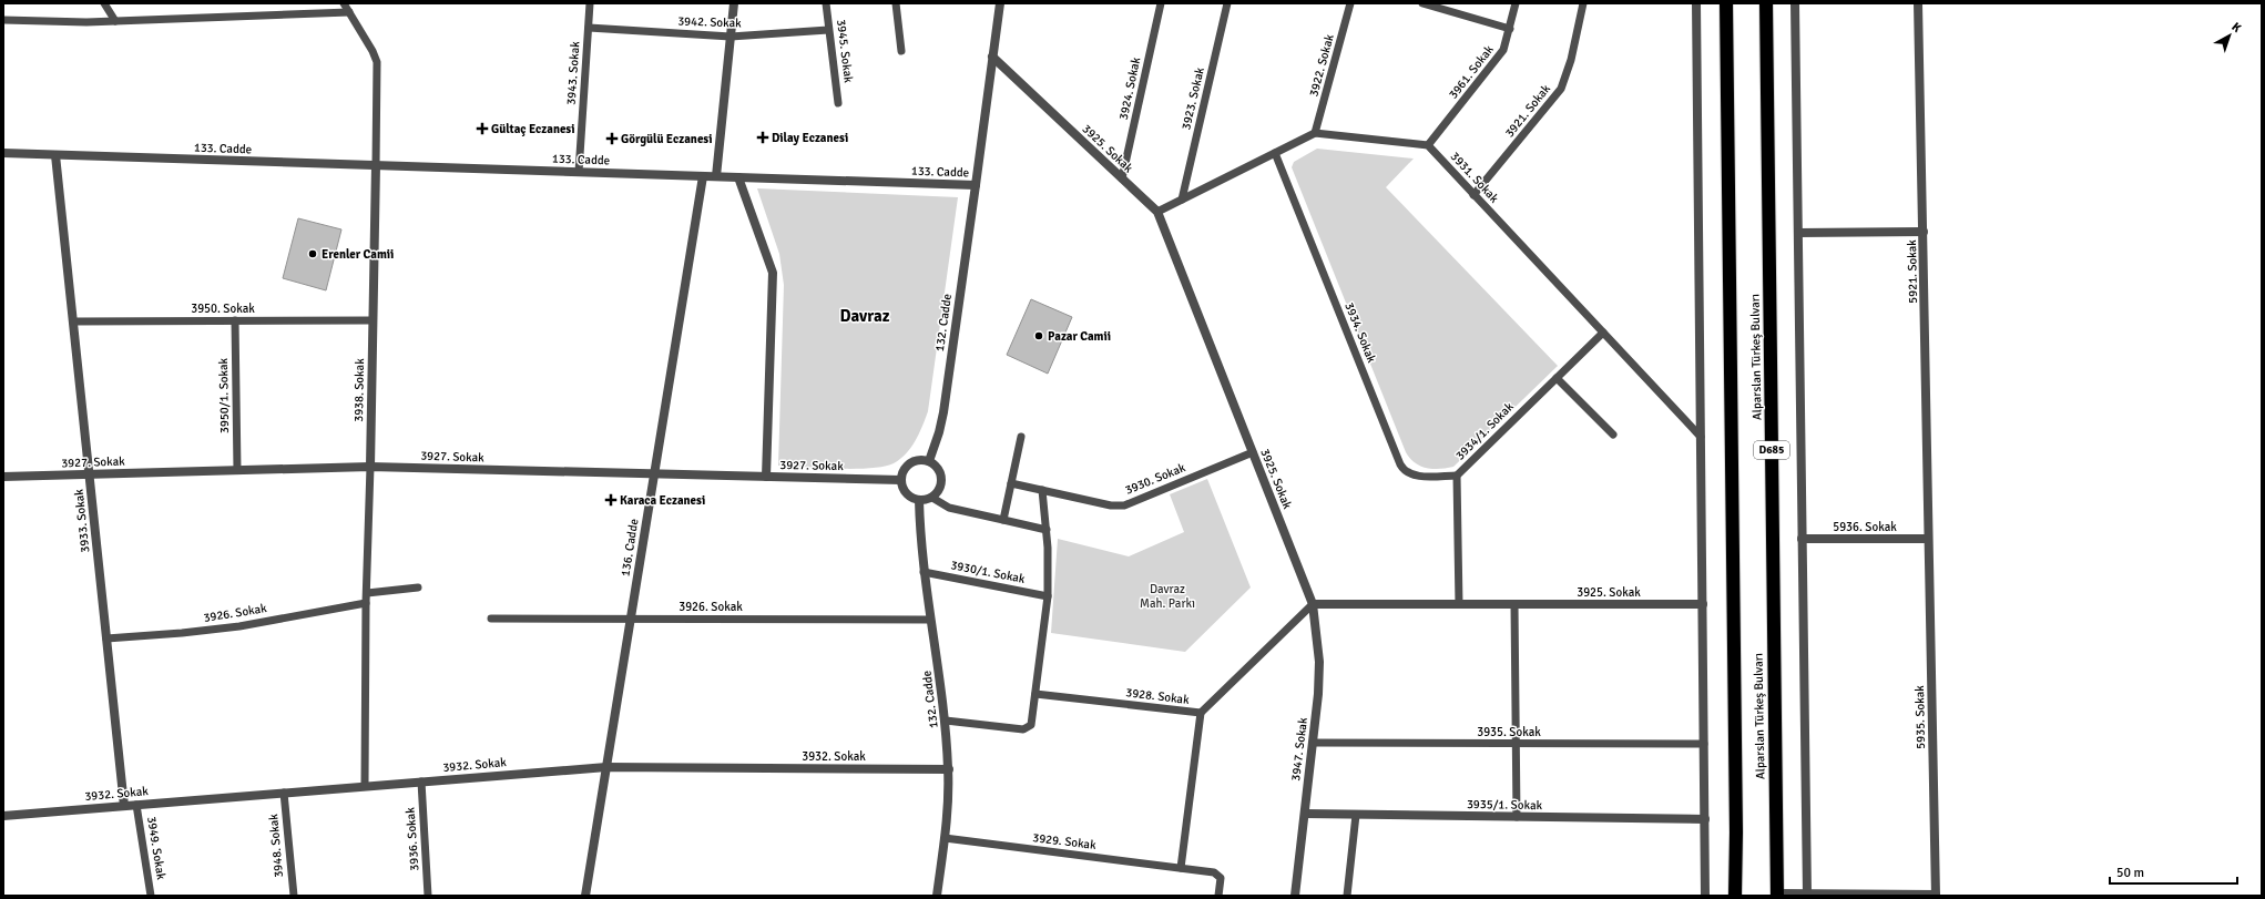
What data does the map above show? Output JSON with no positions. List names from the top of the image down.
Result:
{
  "streets": {
    "highway": ["Alparslan Türkeş Bulvarı", "D685"],
    "street": [
      "133. Cadde",
      "3925. Sokak",
      "5921. Sokak",
      "132. Cadde",
      "3938. Sokak",
      "3927. Sokak",
      "3933. Sokak",
      "5936. Sokak",
      "136. Cadde",
      "5935. Sokak",
      "3947. Sokak",
      "3932. Sokak",
      "3935/1. Sokak"
    ],
    "lane": [
      "3942. Sokak",
      "3945. Sokak",
      "3922. Sokak",
      "3961. Sokak",
      "3943. Sokak",
      "3924. Sokak",
      "3923. Sokak",
      "3921. Sokak",
      "3931. Sokak",
      "3950. Sokak",
      "3934. Sokak",
      "3950/1. Sokak",
      "3934/1. Sokak",
      "3930. Sokak",
      "3930/1. Sokak",
      "3926. Sokak",
      "3928. Sokak",
      "3935. Sokak",
      "3936. Sokak",
      "3929. Sokak",
      "3948. Sokak",
      "3949. Sokak"
    ]
  },
  "crossings": [
    ["3942. Sokak", "3945. Sokak"],
    ["3942. Sokak", "3943. Sokak"],
    ["3961. Sokak", "3931. Sokak"],
    ["3943. Sokak", "133. Cadde"],
    ["3924. Sokak", "3925. Sokak"],
    ["3921. Sokak", "3931. Sokak"],
    ["133. Cadde", "3925. Sokak"],
    ["133. Cadde", "132. Cadde"],
    ["133. Cadde", "3938. Sokak"],
    ["133. Cadde", "3933. Sokak"],
    ["133. Cadde", "136. Cadde"],
    ["3925. Sokak", "3934/1. Sokak"],
    ["3925. Sokak", "3930. Sokak"],
    ["3925. Sokak", "3928. Sokak"],
    ["3925. Sokak", "3947. Sokak"],
    ["3931. Sokak", "3934/1. Sokak"],
    ["5921. Sokak", "5936. Sokak"],
    ["5921. Sokak", "5935. Sokak"],
    ["3950. Sokak", "3938. Sokak"],
    ["3950. Sokak", "3950/1. Sokak"],
    ["3950. Sokak", "3933. Sokak"],
    ["132. Cadde", "3927. Sokak"],
    ["132. Cadde", "3930/1. Sokak"],
    ["132. Cadde", "3926. Sokak"],
    ["132. Cadde", "3932. Sokak"],
    ["132. Cadde", "3929. Sokak"],
    ["3934. Sokak", "3934/1. Sokak"],
    ["3938. Sokak", "3927. Sokak"],
    ["3938. Sokak", "3926. Sokak"],
    ["3938. Sokak", "3932. Sokak"],
    ["3950/1. Sokak", "3927. Sokak"],
    ["3927. Sokak", "3933. Sokak"],
    ["3927. Sokak", "136. Cadde"],
    ["3933. Sokak", "3926. Sokak"],
    ["3933. Sokak", "3932. Sokak"],
    ["5936. Sokak", "5935. Sokak"],
    ["136. Cadde", "3926. Sokak"],
    ["136. Cadde", "3932. Sokak"],
    ["3928. Sokak", "3947. Sokak"],
    ["3935. Sokak", "3947. Sokak"],
    ["3947. Sokak", "3935/1. Sokak"],
    ["3932. Sokak", "3936. Sokak"],
    ["3932. Sokak", "3948. Sokak"],
    ["3932. Sokak", "3949. Sokak"]
  ],
  "districts": ["Davraz"],
  "parks": ["Davraz Mah. Parkı"],
  "places": {
    "health": [
      "Gültaç Eczanesi",
      "Dilay Eczanesi",
      "Görgülü Eczanesi",
      "Karaca Eczanesi"
    ],
    "other": ["Erenler Camii", "Pazar Camii"]
  },
  "scale_bar": "50 m",
  "north": "top right"
}
